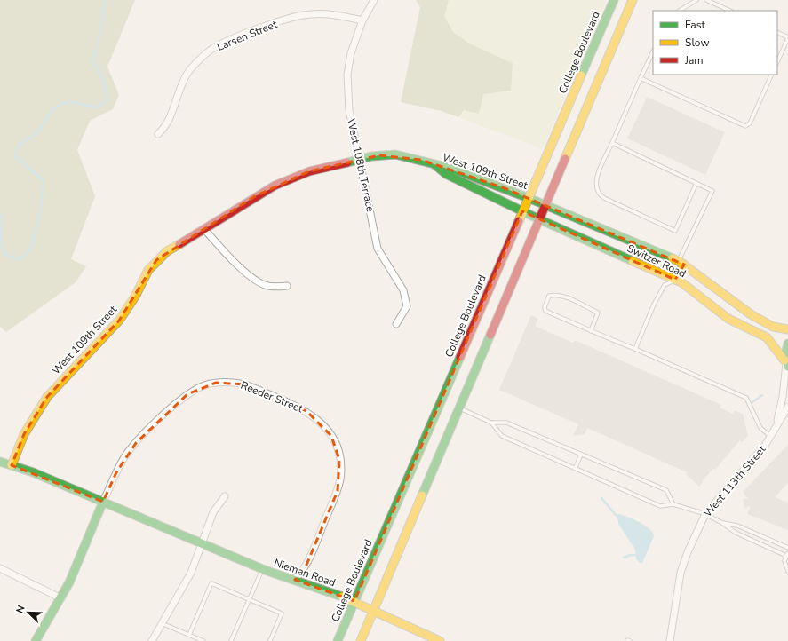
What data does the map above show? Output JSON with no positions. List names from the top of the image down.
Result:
{
  "streets": {
    "main road": [
      "College Boulevard",
      "West 109th Street",
      "Switzer Road",
      "Nieman Road"
    ],
    "street": [
      "Larsen Street",
      "West 108th Terrace",
      "Reeder Street",
      "West 113th Street"
    ]
  },
  "crossings": [
    ["Larsen Street", "West 108th Terrace"],
    ["College Boulevard", "West 109th Street"],
    ["College Boulevard", "Switzer Road"],
    ["College Boulevard", "Nieman Road"],
    ["West 108th Terrace", "West 109th Street"],
    ["West 109th Street", "Switzer Road"],
    ["West 109th Street", "Nieman Road"],
    ["Switzer Road", "West 113th Street"],
    ["Reeder Street", "Nieman Road"]
  ],
  "legend": ["Fast", "Slow", "Jam"],
  "north": "top left"
}
